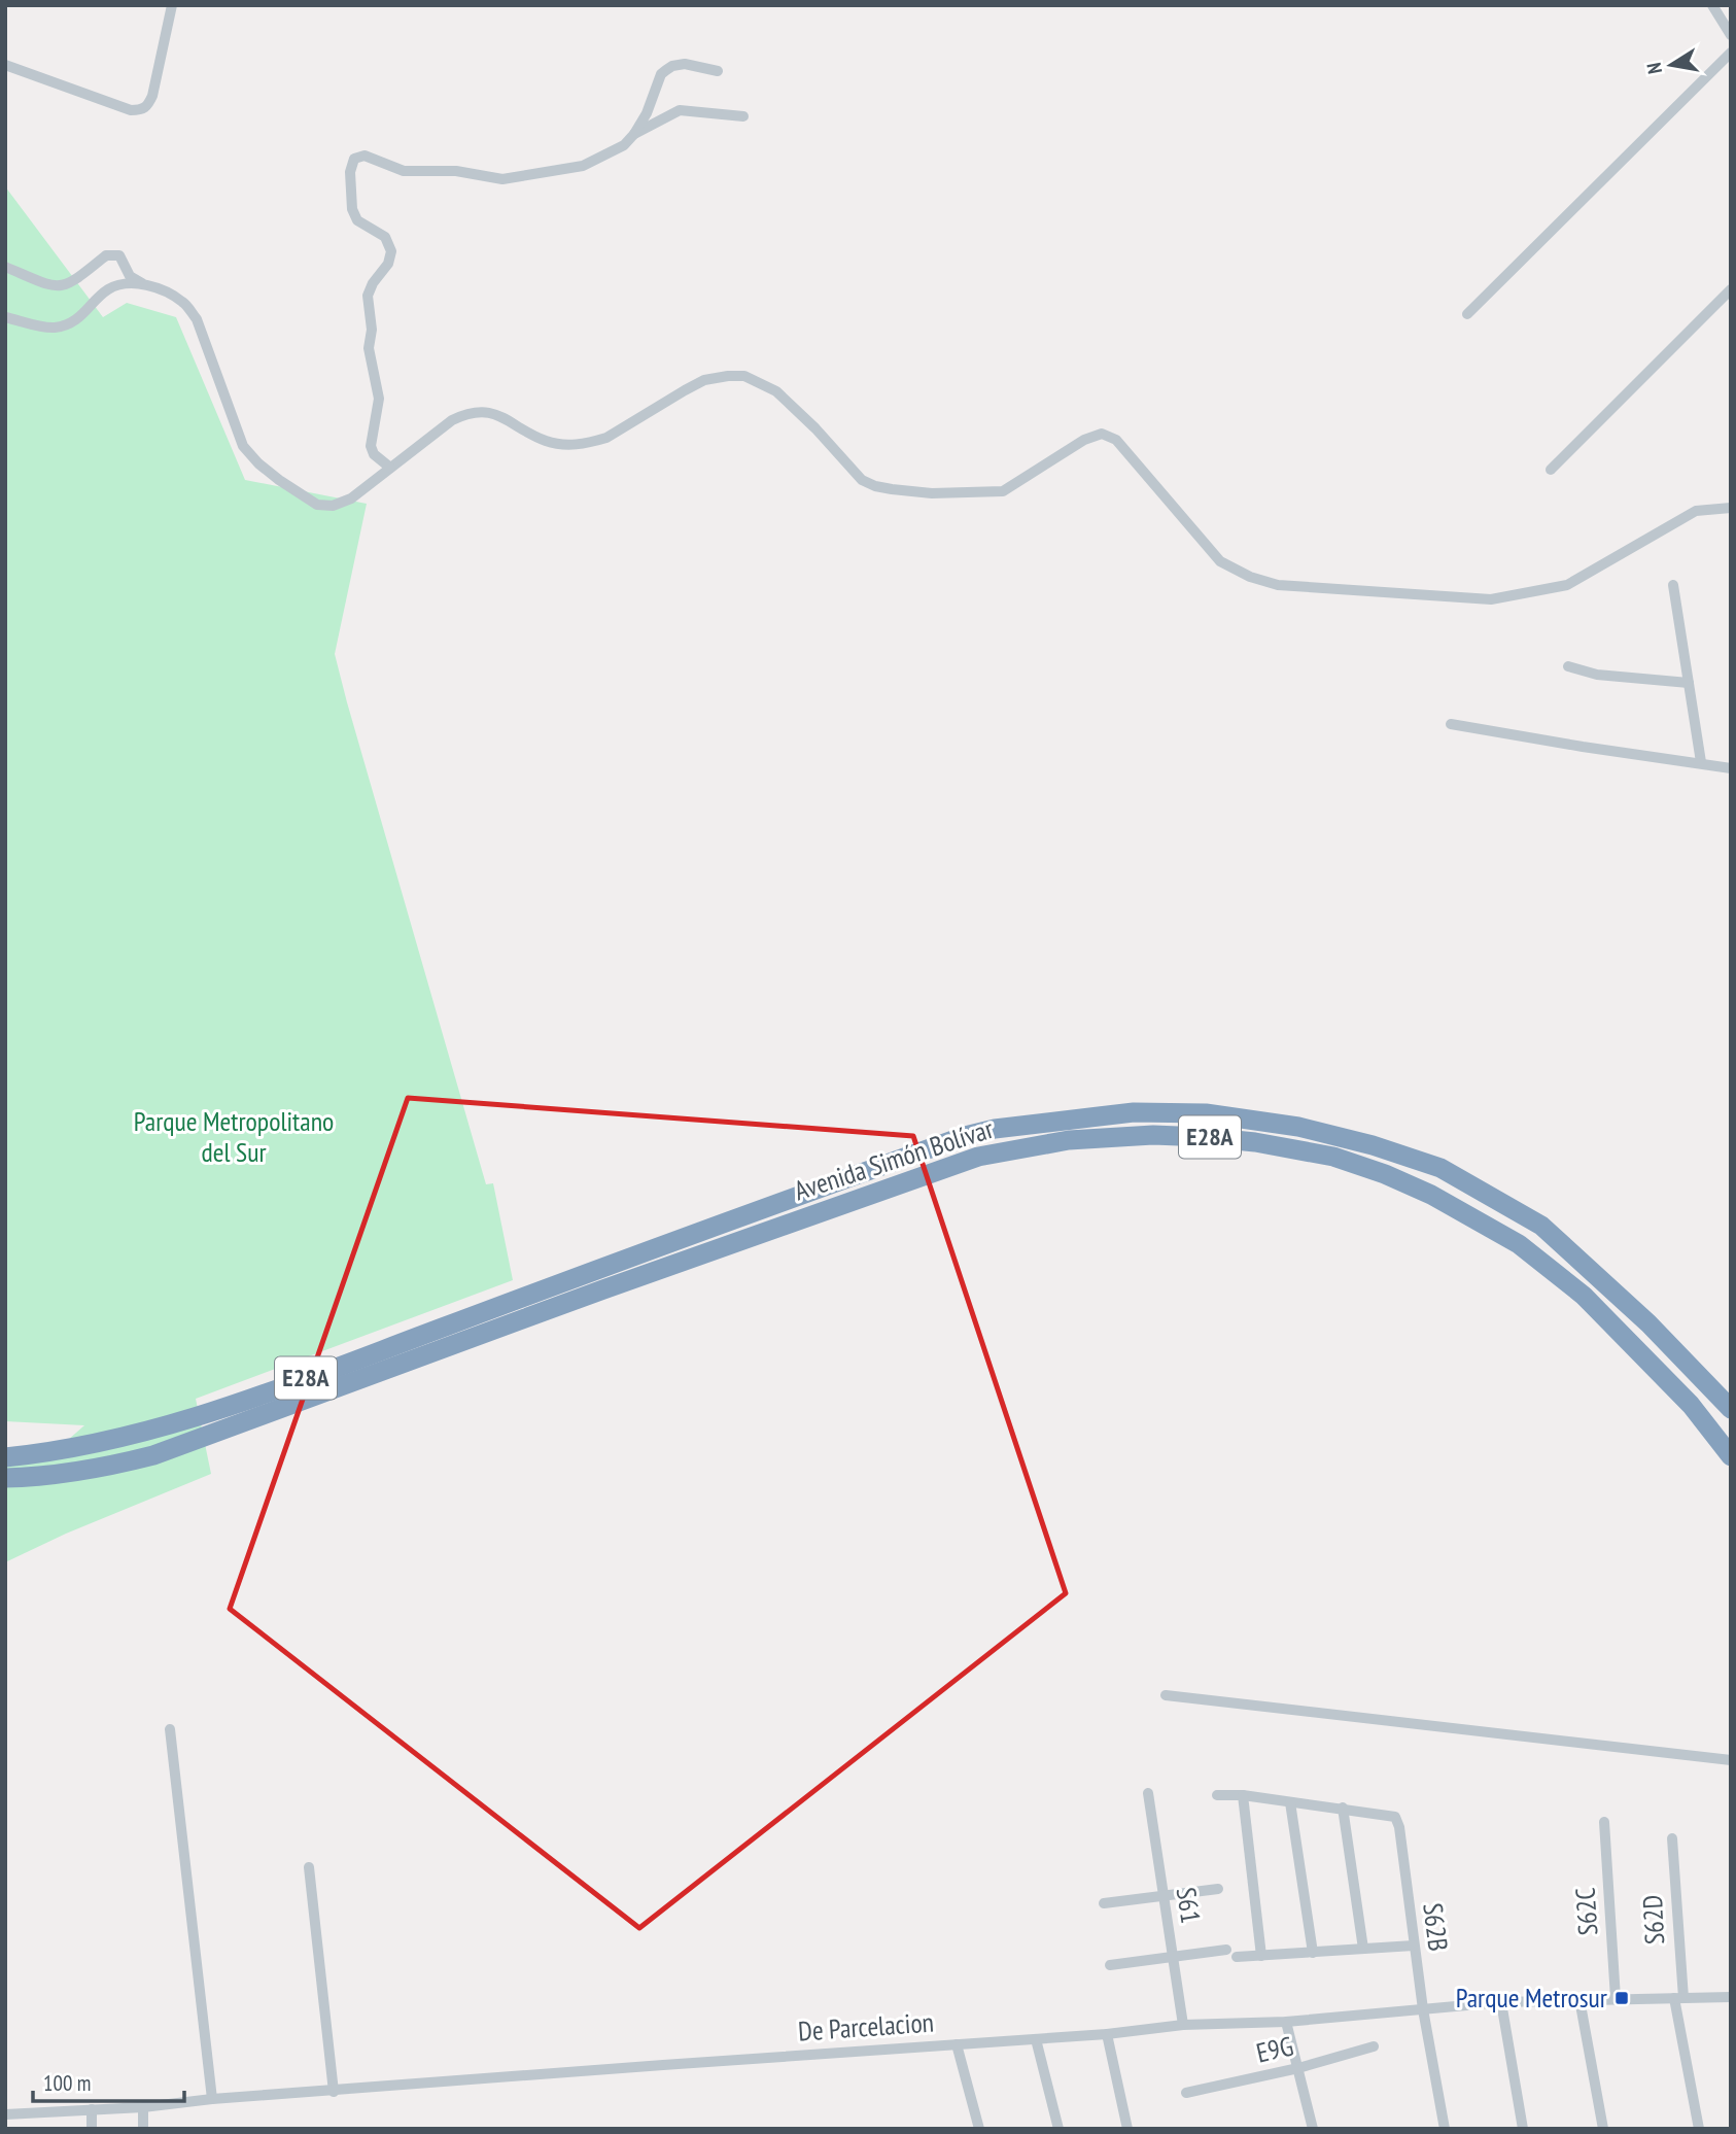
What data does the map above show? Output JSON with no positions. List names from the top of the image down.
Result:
{
  "streets": {
    "highway": ["E28A", "Avenida Simón Bolívar"],
    "street": [
      "S61",
      "S62C",
      "S62D",
      "S62B",
      "De Parcelacion",
      "E9G"
    ]
  },
  "crossings": [
    ["S61", "De Parcelacion"],
    ["S62C", "De Parcelacion"],
    ["S62D", "De Parcelacion"],
    ["S62B", "De Parcelacion"]
  ],
  "parks": ["Parque Metropolitano del Sur"],
  "places": {
    "transit": ["Parque Metrosur"]
  },
  "scale_bar": "100 m",
  "north": "left"
}
